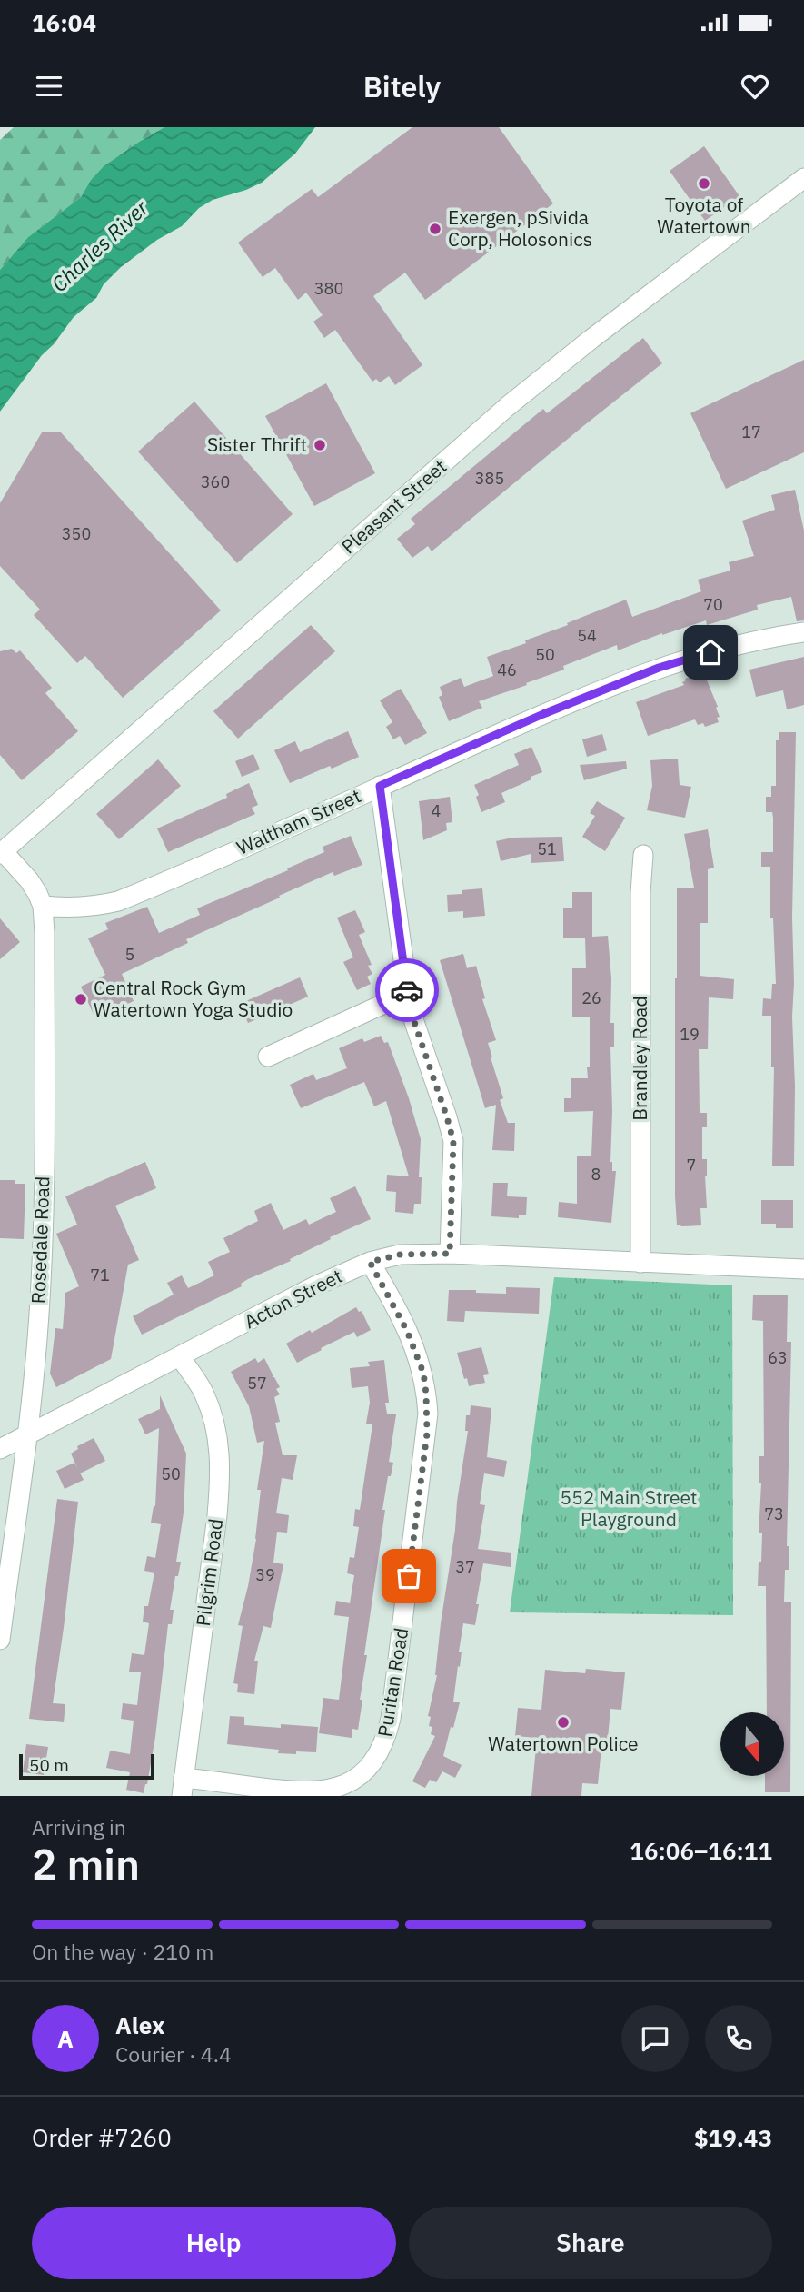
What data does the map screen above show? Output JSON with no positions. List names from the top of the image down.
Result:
{
  "streets": {
    "street": [
      "Pleasant Street",
      "Waltham Street",
      "Brandley Road",
      "Rosedale Road",
      "Acton Street",
      "Pilgrim Road",
      "Puritan Road"
    ]
  },
  "crossings": [
    ["Pleasant Street", "Rosedale Road"],
    ["Waltham Street", "Rosedale Road"],
    ["Brandley Road", "Acton Street"],
    ["Rosedale Road", "Acton Street"],
    ["Acton Street", "Pilgrim Road"],
    ["Acton Street", "Puritan Road"],
    ["Pilgrim Road", "Puritan Road"]
  ],
  "water": ["Charles River"],
  "parks": ["552 Main Street Playground"],
  "places": [
    "Toyota of Watertown",
    "Exergen, pSivida Corp, Holosonics",
    "Sister Thrift",
    "Central Rock Gym Watertown Yoga Studio",
    "Watertown Police"
  ],
  "house_numbers": [
    "380",
    "17",
    "385",
    "360",
    "350",
    "70",
    "54",
    "50",
    "46",
    "4",
    "51",
    "5",
    "26",
    "19",
    "7",
    "8",
    "71",
    "63",
    "57",
    "50",
    "73",
    "37",
    "39"
  ],
  "scale_bar": "50 m",
  "north": "bottom",
  "page": {
    "status": "16:04",
    "header": "Bitely",
    "scale": "50 m",
    "heading": ["2 min", "Arriving in", "16:06–16:11"],
    "panel": [
      "Alex",
      "Courier · 4.4",
      "Order #7260",
      "$19.43"
    ],
    "bar": "On the way · 210 m",
    "round": "A",
    "buttons": ["Help", "Share"]
  }
}
